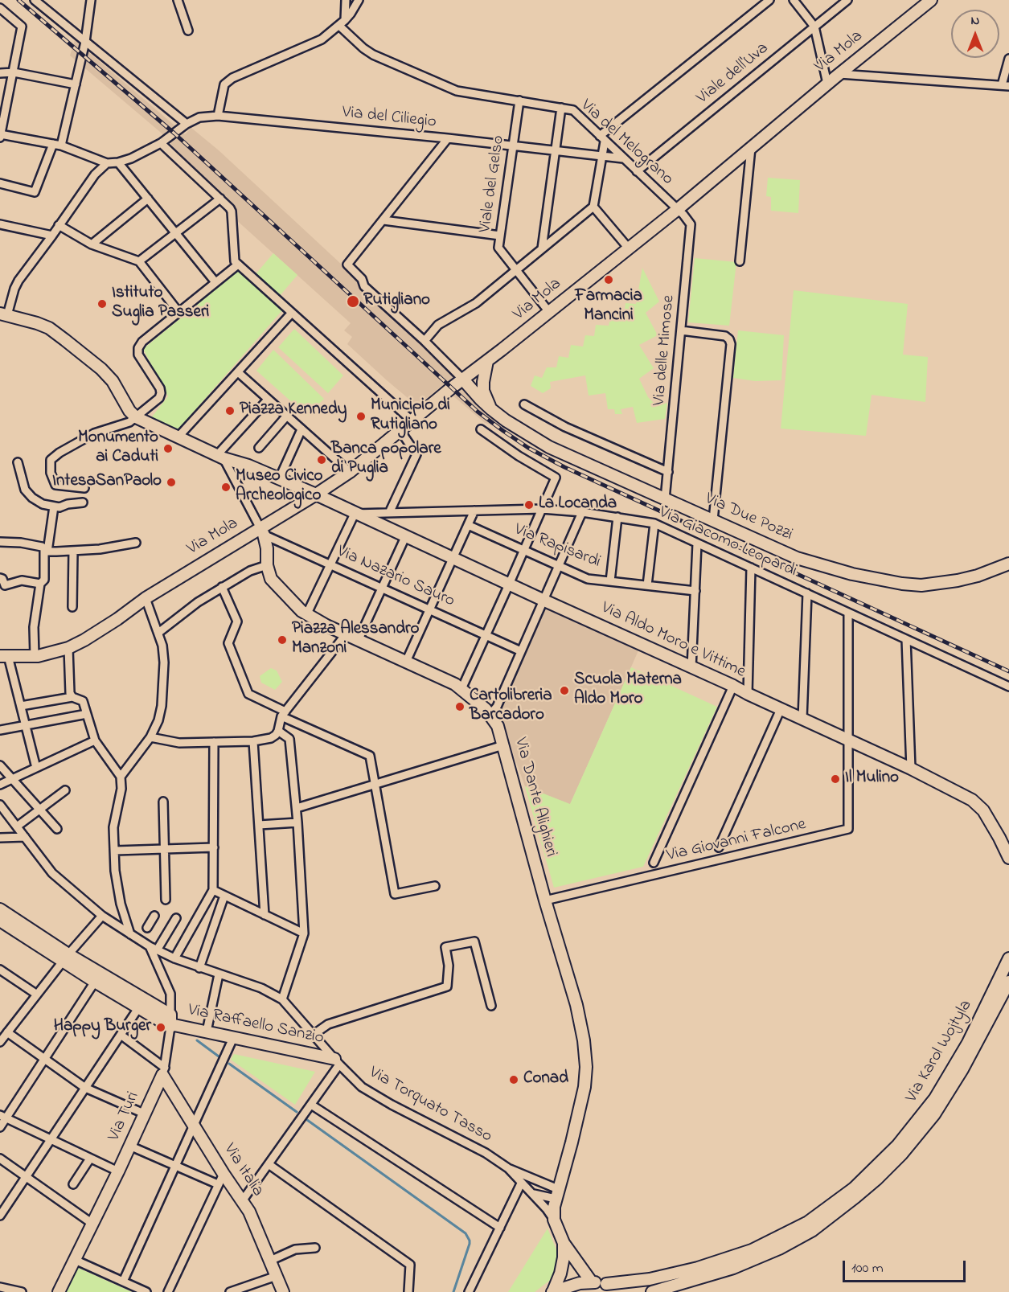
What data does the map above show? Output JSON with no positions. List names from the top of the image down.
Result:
{
  "streets": {
    "street": [
      "Via Mola",
      "Viale dell'Uva",
      "Via del Ciliegio",
      "Via del Melograno",
      "Viale del Gelso",
      "Via delle Mimose",
      "Via Due Pozzi",
      "Via Giacomo Leopardi",
      "Via Rapisardi",
      "Via Nazario Sauro",
      "Via Aldo Moro e Vittime",
      "Via Dante Alighieri",
      "Via Giovanni Falcone",
      "Via Raffaello Sanzio",
      "Via Karol Wojtyla",
      "Via Torquato Tasso",
      "Via Turi",
      "Via Italia"
    ]
  },
  "crossings": [
    ["Via Mola", "Via del Melograno"],
    ["Via Mola", "Viale del Gelso"],
    ["Via Mola", "Via delle Mimose"],
    ["Via Mola", "Via Due Pozzi"],
    ["Via Mola", "Via Nazario Sauro"],
    ["Via Mola", "Via Aldo Moro e Vittime"],
    ["Via Mola", "Via Dante Alighieri"],
    ["Viale dell'Uva", "Via del Melograno"],
    ["Via del Ciliegio", "Via del Melograno"],
    ["Via del Ciliegio", "Viale del Gelso"],
    ["Via del Melograno", "Viale del Gelso"],
    ["Via del Melograno", "Via delle Mimose"],
    ["Via delle Mimose", "Via Due Pozzi"],
    ["Via Giacomo Leopardi", "Via Aldo Moro e Vittime"],
    ["Via Nazario Sauro", "Via Dante Alighieri"],
    ["Via Aldo Moro e Vittime", "Via Giovanni Falcone"],
    ["Via Dante Alighieri", "Via Giovanni Falcone"],
    ["Via Dante Alighieri", "Via Torquato Tasso"],
    ["Via Raffaello Sanzio", "Via Torquato Tasso"],
    ["Via Raffaello Sanzio", "Via Turi"],
    ["Via Torquato Tasso", "Via Turi"],
    ["Via Turi", "Via Italia"]
  ],
  "places": [
    "Farmacia Mancini",
    "Rutigliano",
    "Istituto Suglia Passeri",
    "Piazza Kennedy",
    "Municipio di Rutigliano",
    "Monumento ai Caduti",
    "Banca popolare di Puglia",
    "IntesaSanPaolo",
    "Museo Civico Archeologico",
    "La Locanda",
    "Piazza Alessandro Manzoni",
    "Scuola Materna Aldo Moro",
    "Cartolibreria Barcadoro",
    "Il Mulino",
    "Happy Burger",
    "Conad"
  ],
  "scale_bar": "100 m",
  "north": "top"
}
